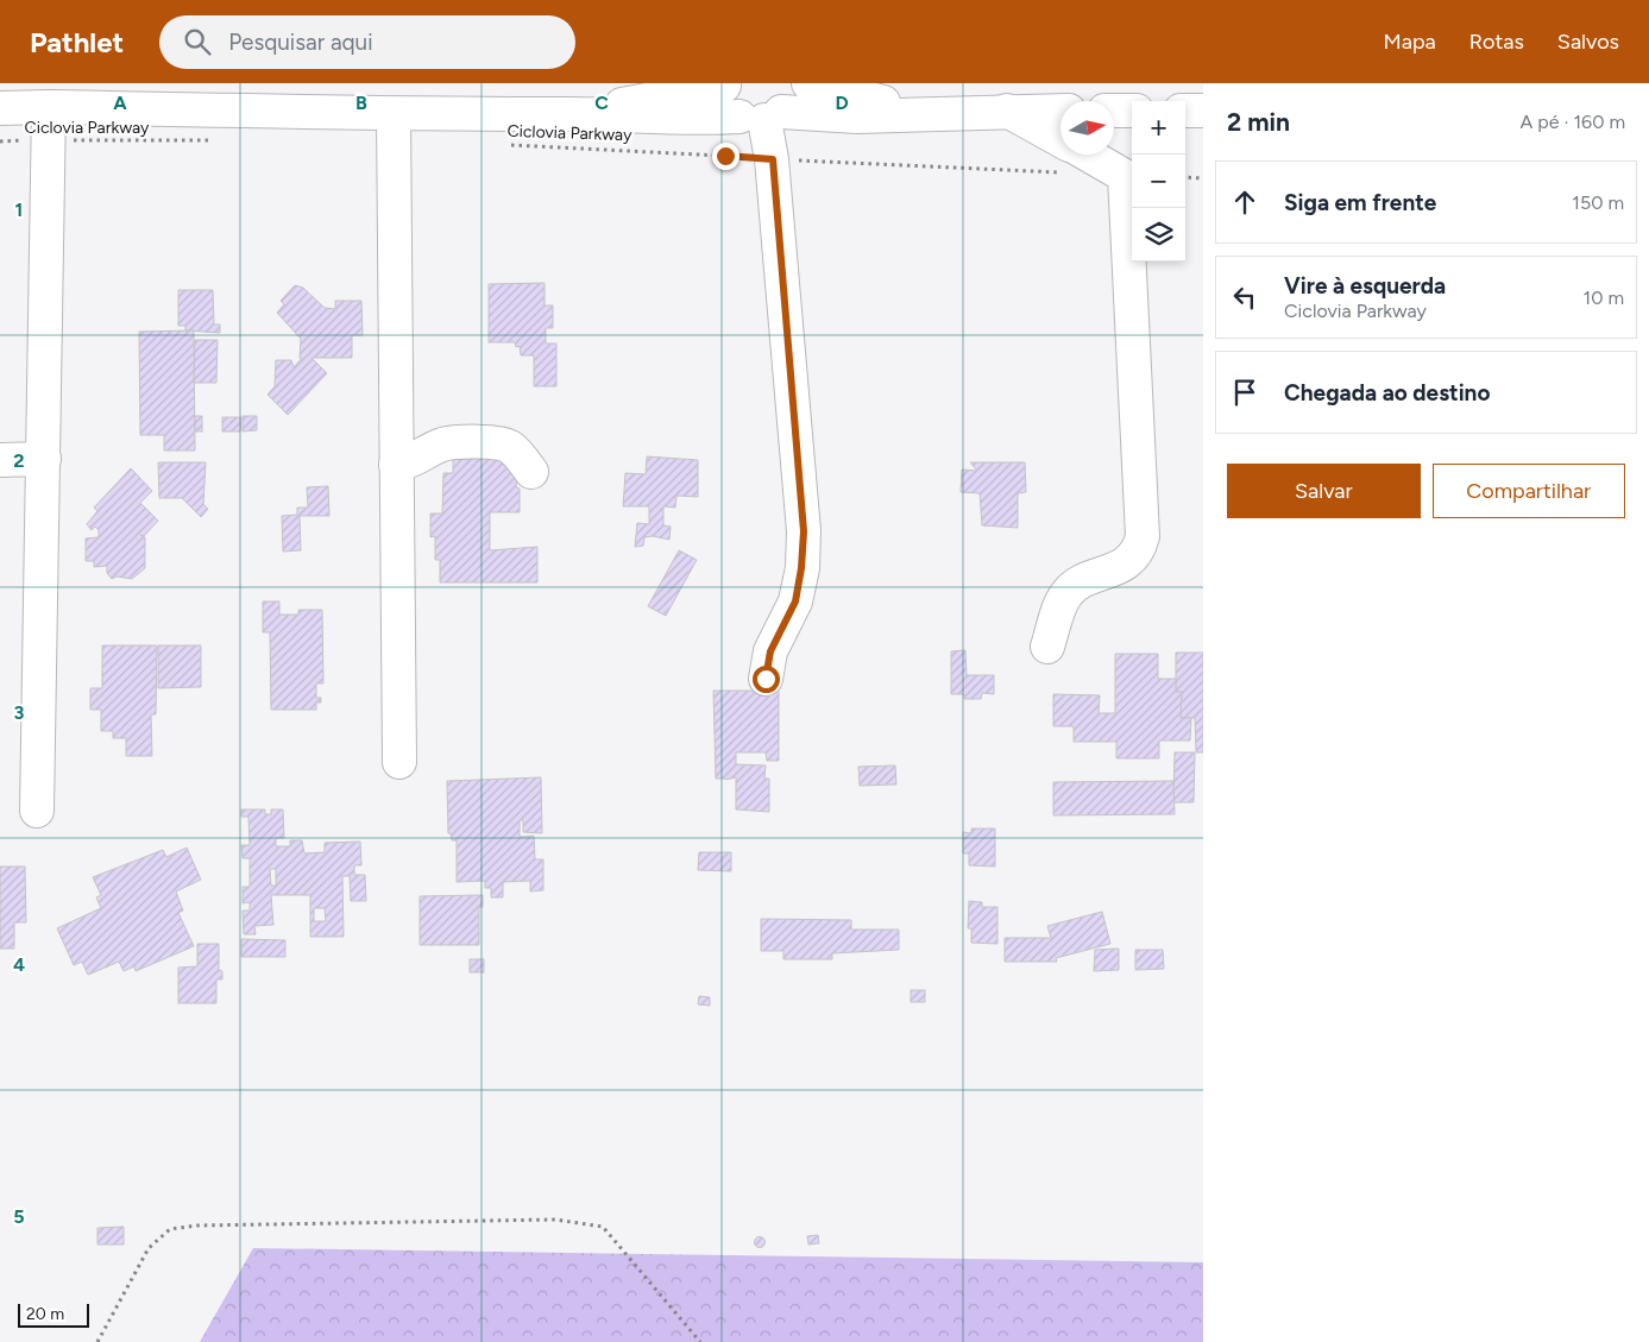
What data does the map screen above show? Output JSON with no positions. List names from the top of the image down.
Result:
{
  "streets": {
    "path": ["Ciclovia Parkway"]
  },
  "scale_bar": "20 m",
  "north": "right",
  "page": {
    "header": "Pathlet",
    "search": "Pesquisar aqui",
    "nav": ["Mapa", "Rotas", "Salvos"],
    "heading": ["2 min", "A pé · 160 m"],
    "map_buttons": ["+", "−"],
    "list": [
      ["Siga em frente", "150 m"],
      ["Vire à esquerda", "Ciclovia Parkway", "10 m"],
      "Chegada ao destino"
    ],
    "buttons": ["Salvar", "Compartilhar"],
    "scale": "20 m"
  },
  "grid": {
    "columns": [
      "A",
      "B",
      "C",
      "D"
    ],
    "rows": [
      "1",
      "2",
      "3",
      "4",
      "5"
    ]
  }
}
